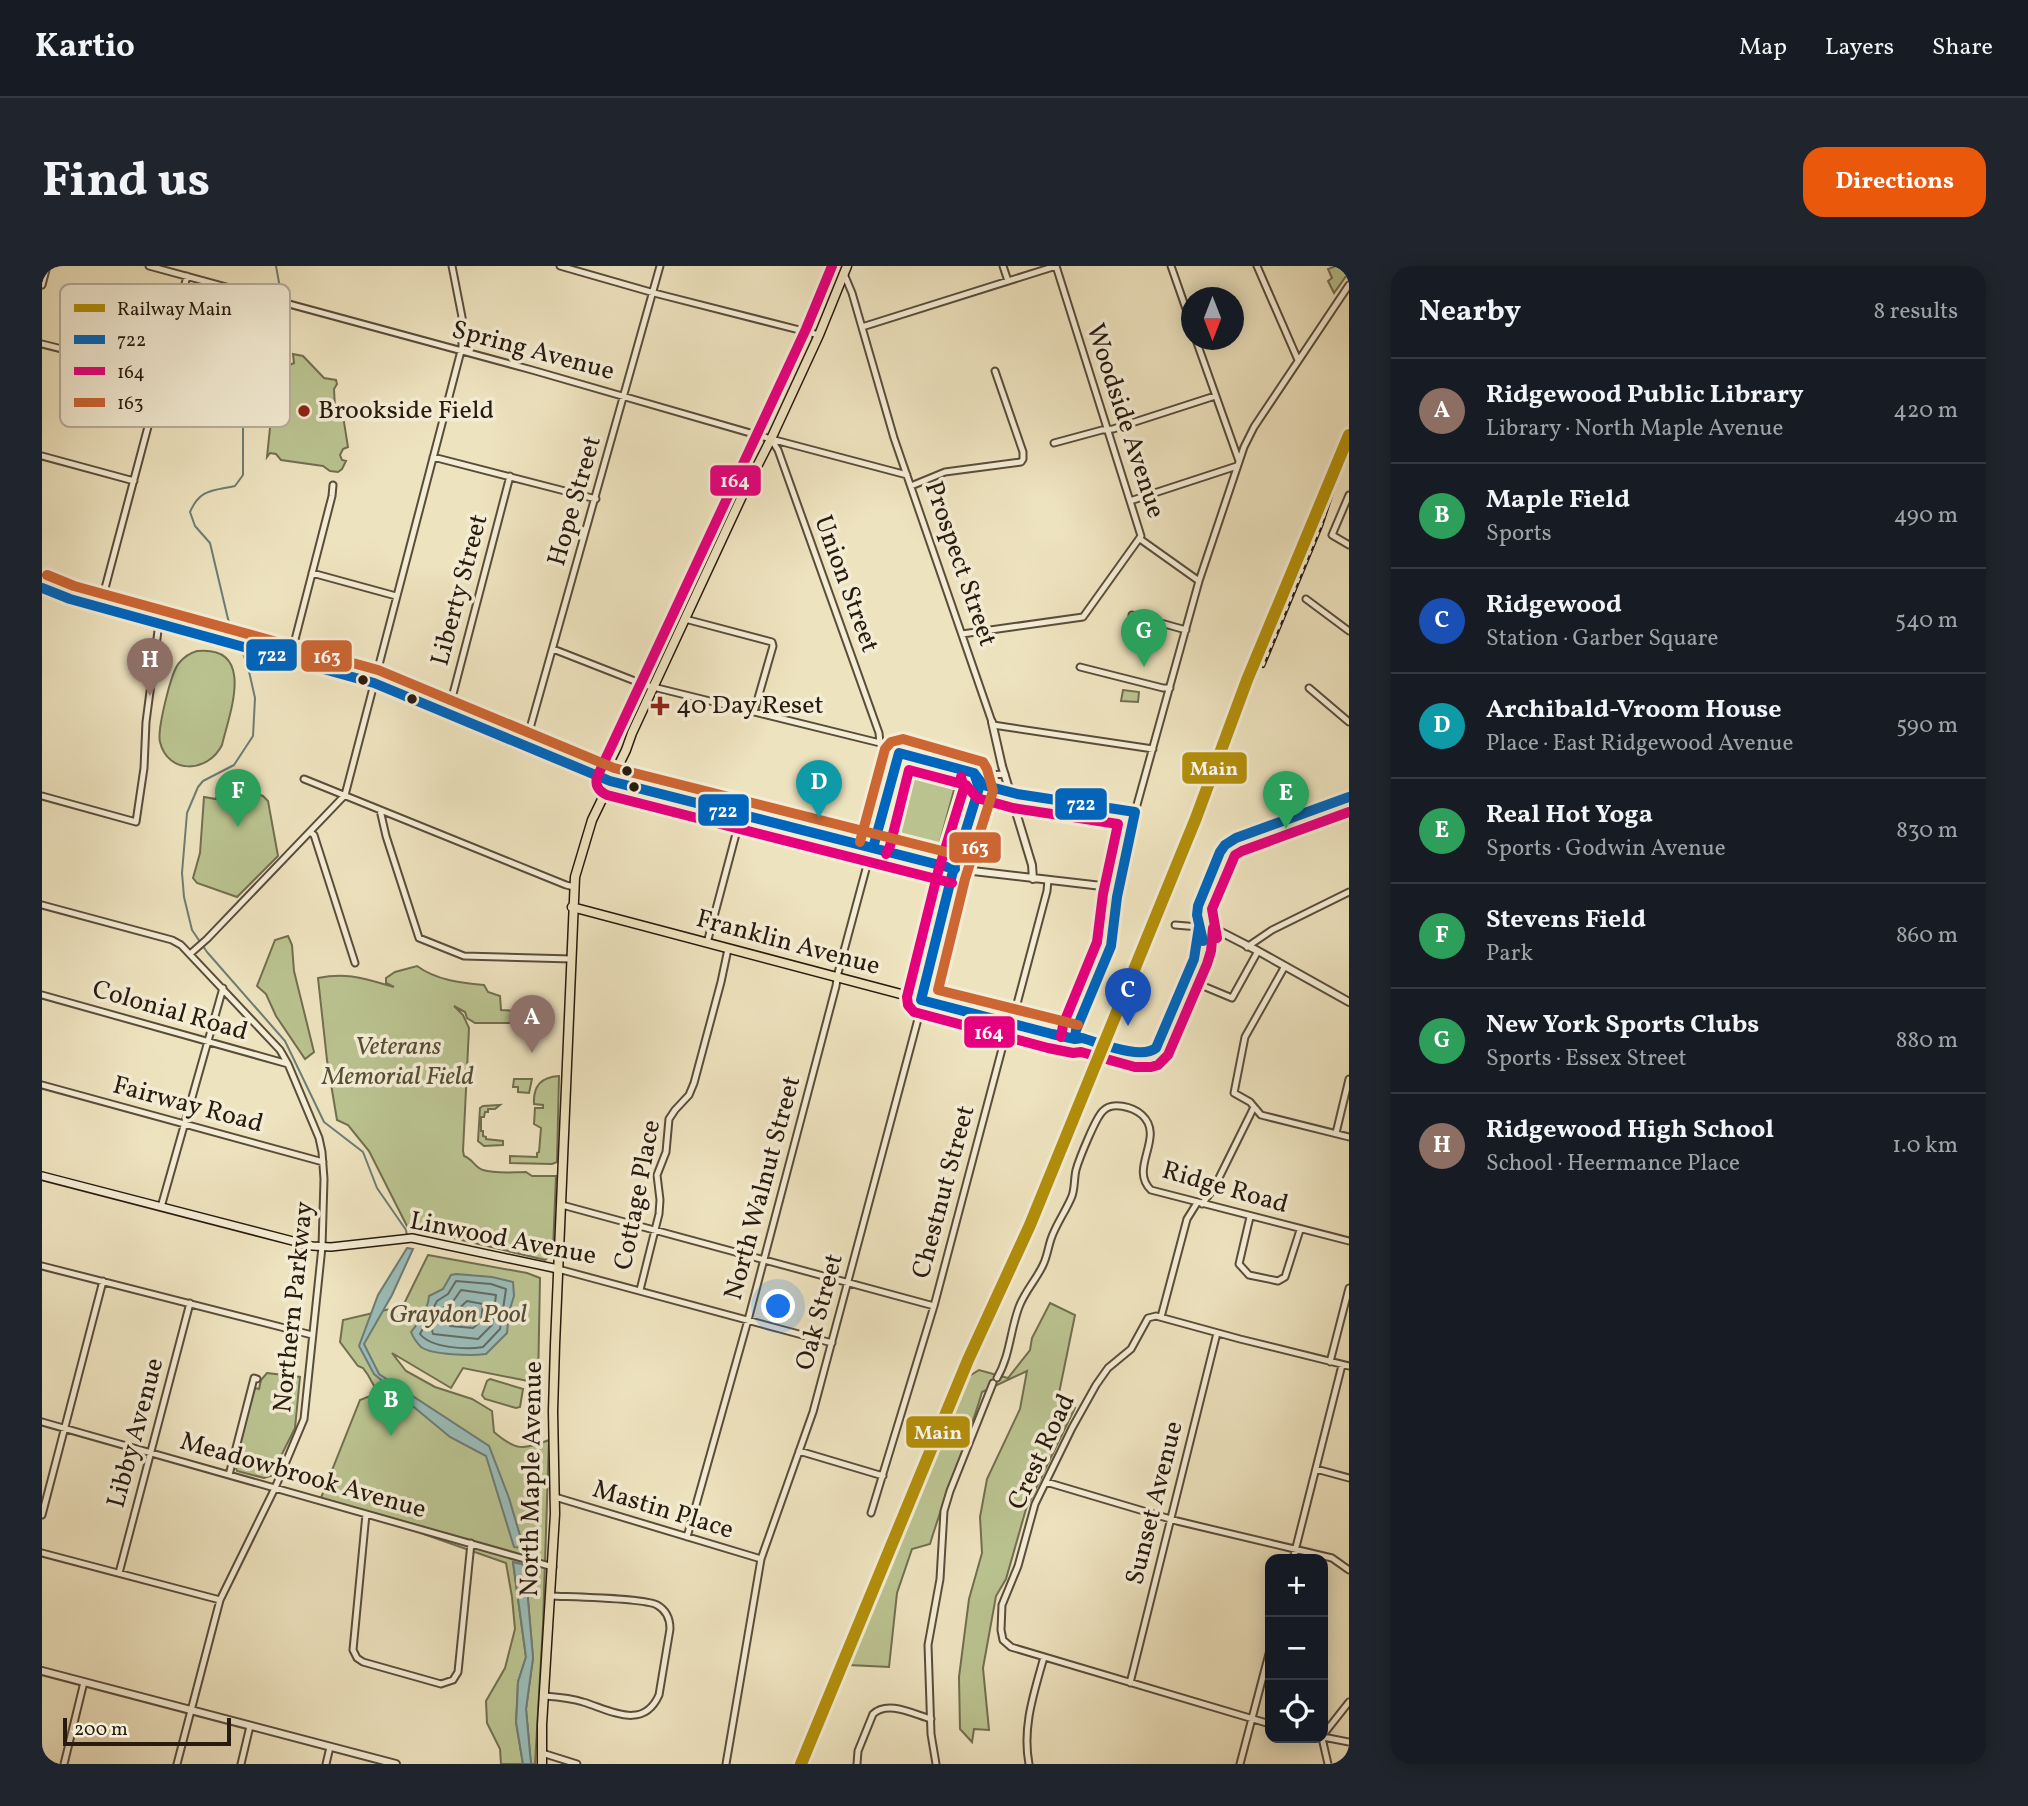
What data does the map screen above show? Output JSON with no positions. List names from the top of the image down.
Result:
{
  "streets": {
    "main road": ["Franklin Avenue", "Linwood Avenue", "North Maple Avenue"],
    "street": [
      "Spring Avenue",
      "Woodside Avenue",
      "Hope Street",
      "Prospect Street",
      "Union Street",
      "Liberty Street",
      "Colonial Road",
      "Fairway Road",
      "North Walnut Street",
      "Ridge Road",
      "Chestnut Street",
      "Cottage Place",
      "Northern Parkway",
      "Oak Street",
      "Libby Avenue",
      "Crest Road",
      "Meadowbrook Avenue",
      "Sunset Avenue",
      "Mastin Place"
    ]
  },
  "crossings": [
    ["Spring Avenue", "Hope Street"],
    ["Spring Avenue", "Prospect Street"],
    ["Spring Avenue", "Union Street"],
    ["Spring Avenue", "North Maple Avenue"],
    ["Woodside Avenue", "Prospect Street"],
    ["Prospect Street", "North Maple Avenue"],
    ["Union Street", "North Maple Avenue"],
    ["Franklin Avenue", "North Walnut Street"],
    ["Franklin Avenue", "Chestnut Street"],
    ["Franklin Avenue", "Cottage Place"],
    ["Franklin Avenue", "Oak Street"],
    ["Franklin Avenue", "North Maple Avenue"],
    ["Colonial Road", "Northern Parkway"],
    ["Fairway Road", "Northern Parkway"],
    ["North Walnut Street", "Linwood Avenue"],
    ["North Walnut Street", "Mastin Place"],
    ["Cottage Place", "Linwood Avenue"],
    ["Linwood Avenue", "Northern Parkway"],
    ["Linwood Avenue", "Oak Street"],
    ["Linwood Avenue", "North Maple Avenue"],
    ["Northern Parkway", "Meadowbrook Avenue"],
    ["Oak Street", "Mastin Place"],
    ["Libby Avenue", "Meadowbrook Avenue"],
    ["Meadowbrook Avenue", "North Maple Avenue"],
    ["North Maple Avenue", "Mastin Place"]
  ],
  "parks": ["Veterans Memorial Field", "Graydon Pool"],
  "places": {
    "other": ["Brookside Field"],
    "health": ["40 Day Reset"]
  },
  "lines": [
    "transit line 164",
    "rail line Main",
    "transit line 163",
    "transit line 722"
  ],
  "legend": [
    "Railway Main",
    "722",
    "164",
    "163"
  ],
  "scale_bar": "200 m",
  "north": "bottom",
  "page": {
    "header": "Kartio",
    "nav": ["Map", "Layers", "Share"],
    "buttons": "Directions",
    "title": "Find us",
    "heading": ["Nearby", "8 results"],
    "list": [
      {
        "mark": "A",
        "name": "Ridgewood Public Library",
        "note": "Library · North Maple Avenue",
        "value": "420 m"
      },
      {
        "mark": "B",
        "name": "Maple Field",
        "note": "Sports",
        "value": "490 m"
      },
      {
        "mark": "C",
        "name": "Ridgewood",
        "note": "Station · Garber Square",
        "value": "540 m"
      },
      {
        "mark": "D",
        "name": "Archibald-Vroom House",
        "note": "Place · East Ridgewood Avenue",
        "value": "590 m"
      },
      {
        "mark": "E",
        "name": "Real Hot Yoga",
        "note": "Sports · Godwin Avenue",
        "value": "830 m"
      },
      {
        "mark": "F",
        "name": "Stevens Field",
        "note": "Park",
        "value": "860 m"
      },
      {
        "mark": "G",
        "name": "New York Sports Clubs",
        "note": "Sports · Essex Street",
        "value": "880 m"
      },
      {
        "mark": "H",
        "name": "Ridgewood High School",
        "note": "School · Heermance Place",
        "value": "1.0 km"
      }
    ],
    "pins": [
      "G",
      "H",
      "D",
      "F",
      "E",
      "C",
      "A",
      "B"
    ],
    "map_buttons": ["+", "−"],
    "scale": "200 m"
  }
}
